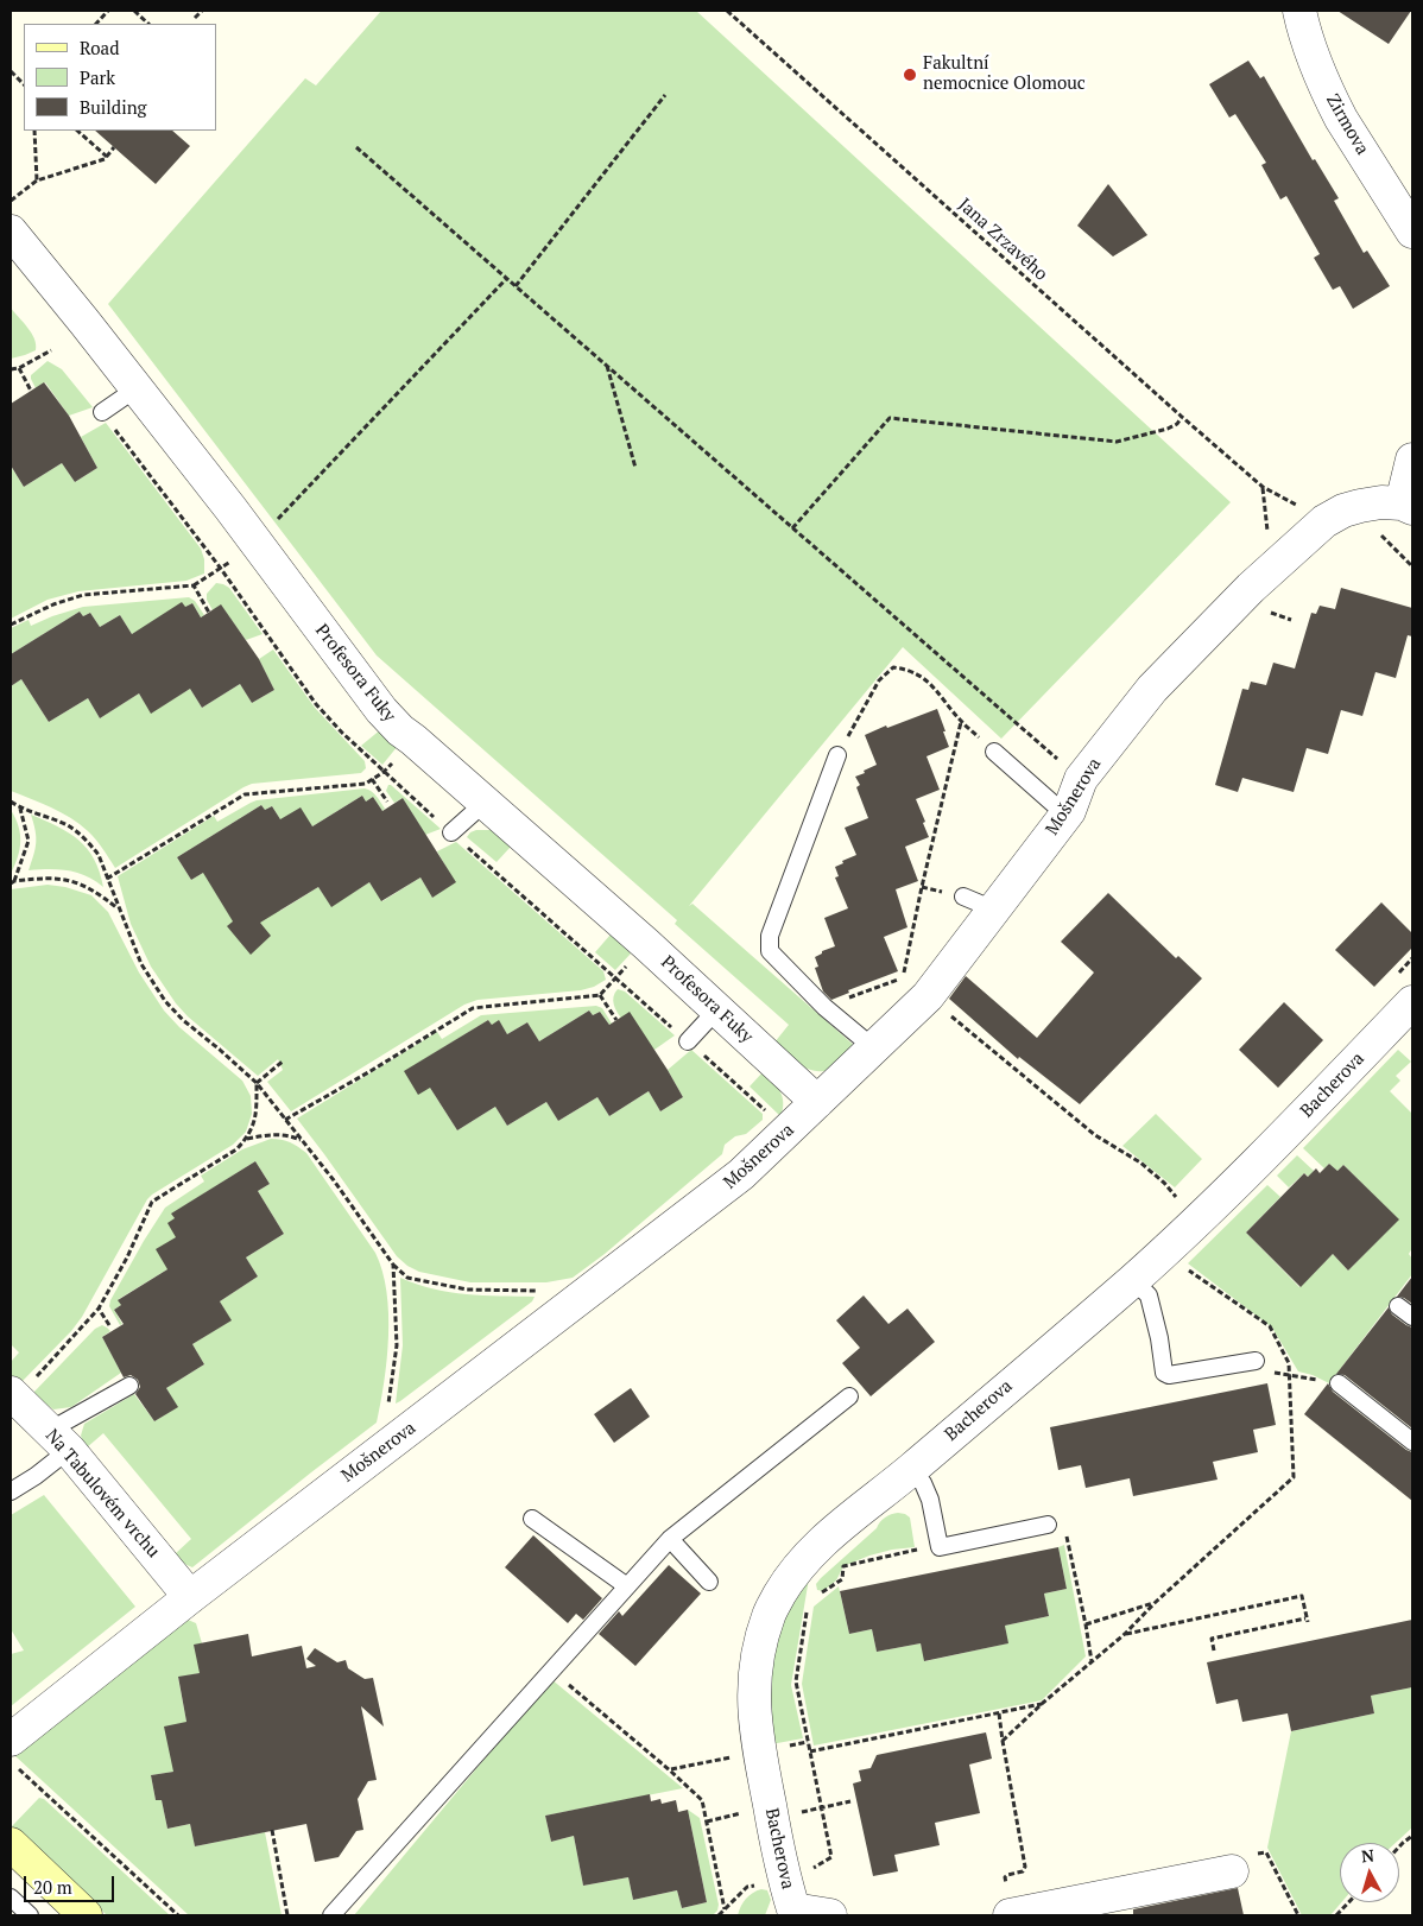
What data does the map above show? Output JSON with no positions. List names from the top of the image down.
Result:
{
  "streets": {
    "street": [
      "Zirmova",
      "Profesora Fuky",
      "Mošnerova",
      "Bacherova",
      "Na Tabulovém vrchu"
    ],
    "path": ["Jana Zrzavého"]
  },
  "crossings": [
    ["Profesora Fuky", "Mošnerova"],
    ["Mošnerova", "Na Tabulovém vrchu"]
  ],
  "places": ["Fakultní nemocnice Olomouc"],
  "legend": ["Road", "Park", "Building"],
  "scale_bar": "20 m",
  "north": "top"
}
